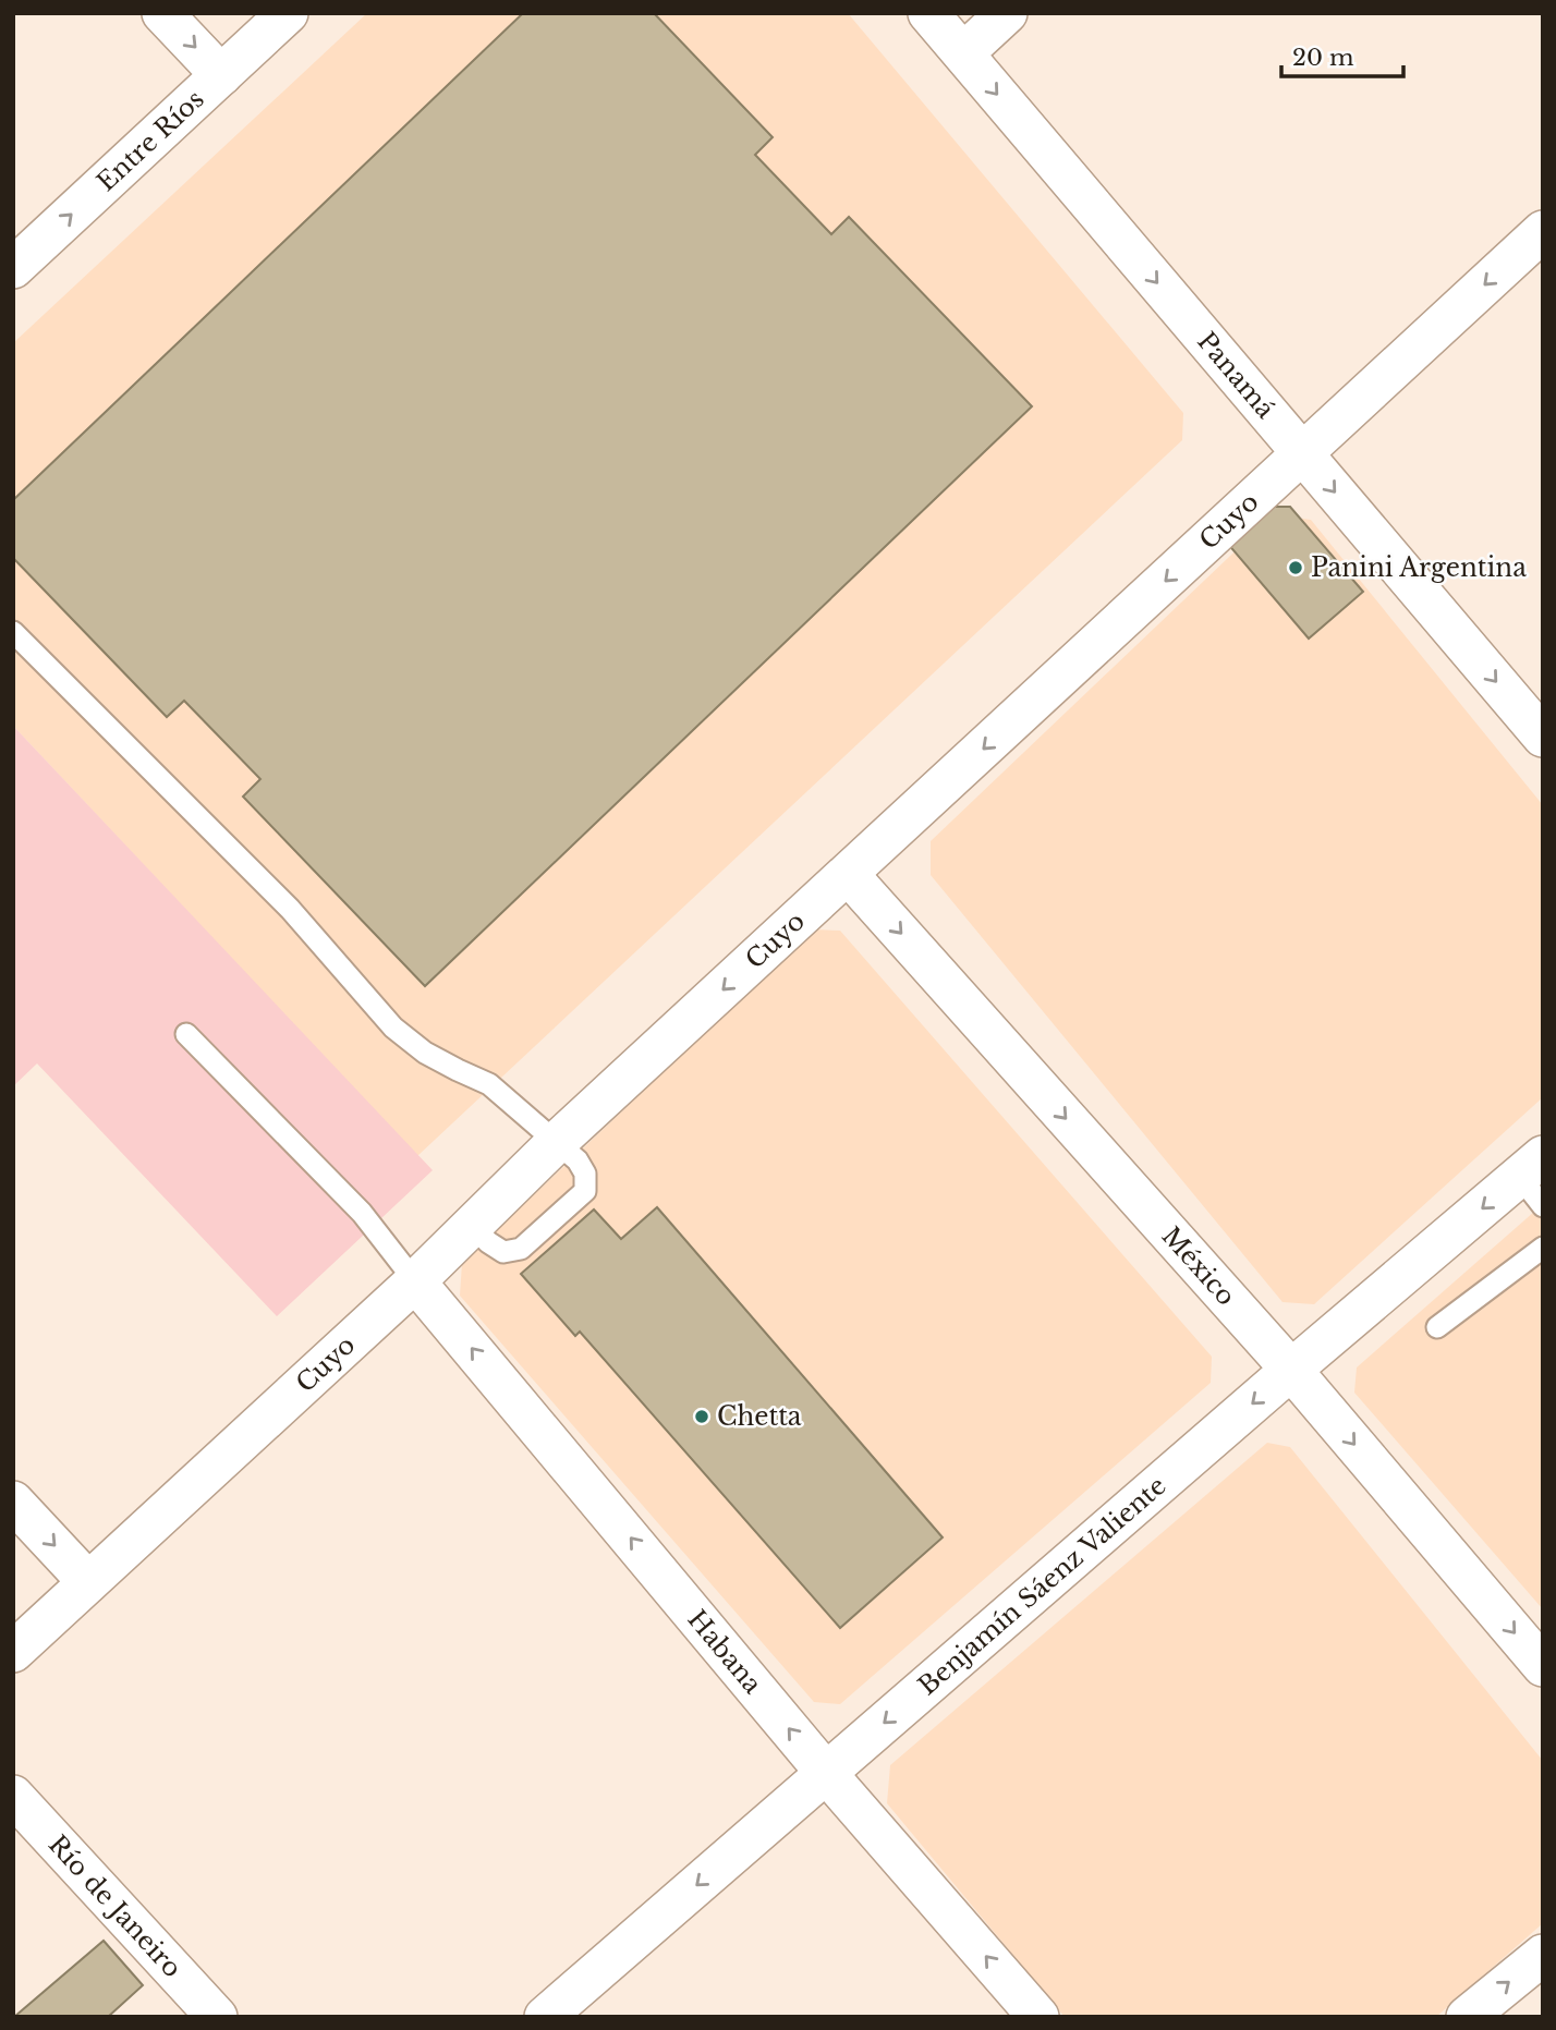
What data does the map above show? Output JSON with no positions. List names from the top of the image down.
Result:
{
  "streets": {
    "street": [
      "Entre Ríos",
      "Panamá",
      "Cuyo",
      "México",
      "Benjamín Sáenz Valiente",
      "Habana",
      "Río de Janeiro"
    ]
  },
  "crossings": [
    ["Panamá", "Cuyo"],
    ["Cuyo", "México"],
    ["Cuyo", "Habana"],
    ["México", "Benjamín Sáenz Valiente"],
    ["Benjamín Sáenz Valiente", "Habana"]
  ],
  "one_way": [
    "Entre Ríos",
    "Panamá",
    "Cuyo",
    "México",
    "Benjamín Sáenz Valiente",
    "Habana"
  ],
  "places": ["Panini Argentina", "Chetta"],
  "scale_bar": "20 m"
}
